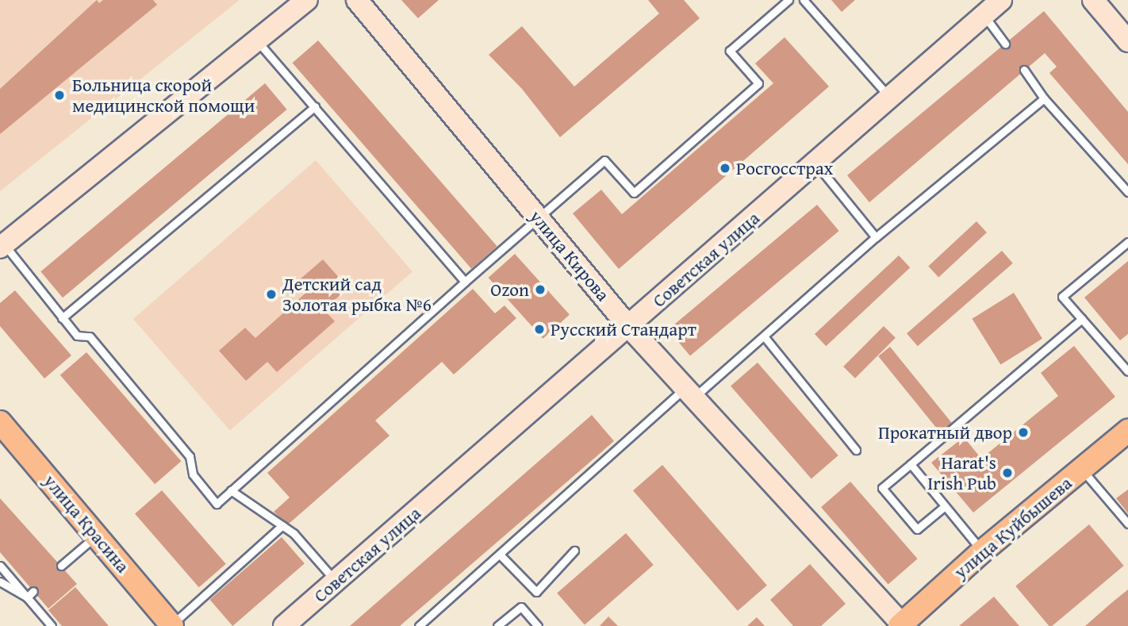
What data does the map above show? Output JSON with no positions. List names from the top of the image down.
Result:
{
  "streets": {
    "main road": ["улица Красина", "улица Куйбышева"],
    "street": ["улица Кирова", "Советская улица"]
  },
  "crossings": [
    ["улица Кирова", "Советская улица"],
    ["улица Кирова", "улица Куйбышева"]
  ],
  "places": [
    "Больница скорой медицинской помощи",
    "Росгосстрах",
    "Ozon",
    "Детский сад Золотая рыбка №6",
    "Русский Стандарт",
    "Прокатный двор",
    "Harat's Irish Pub"
  ]
}
